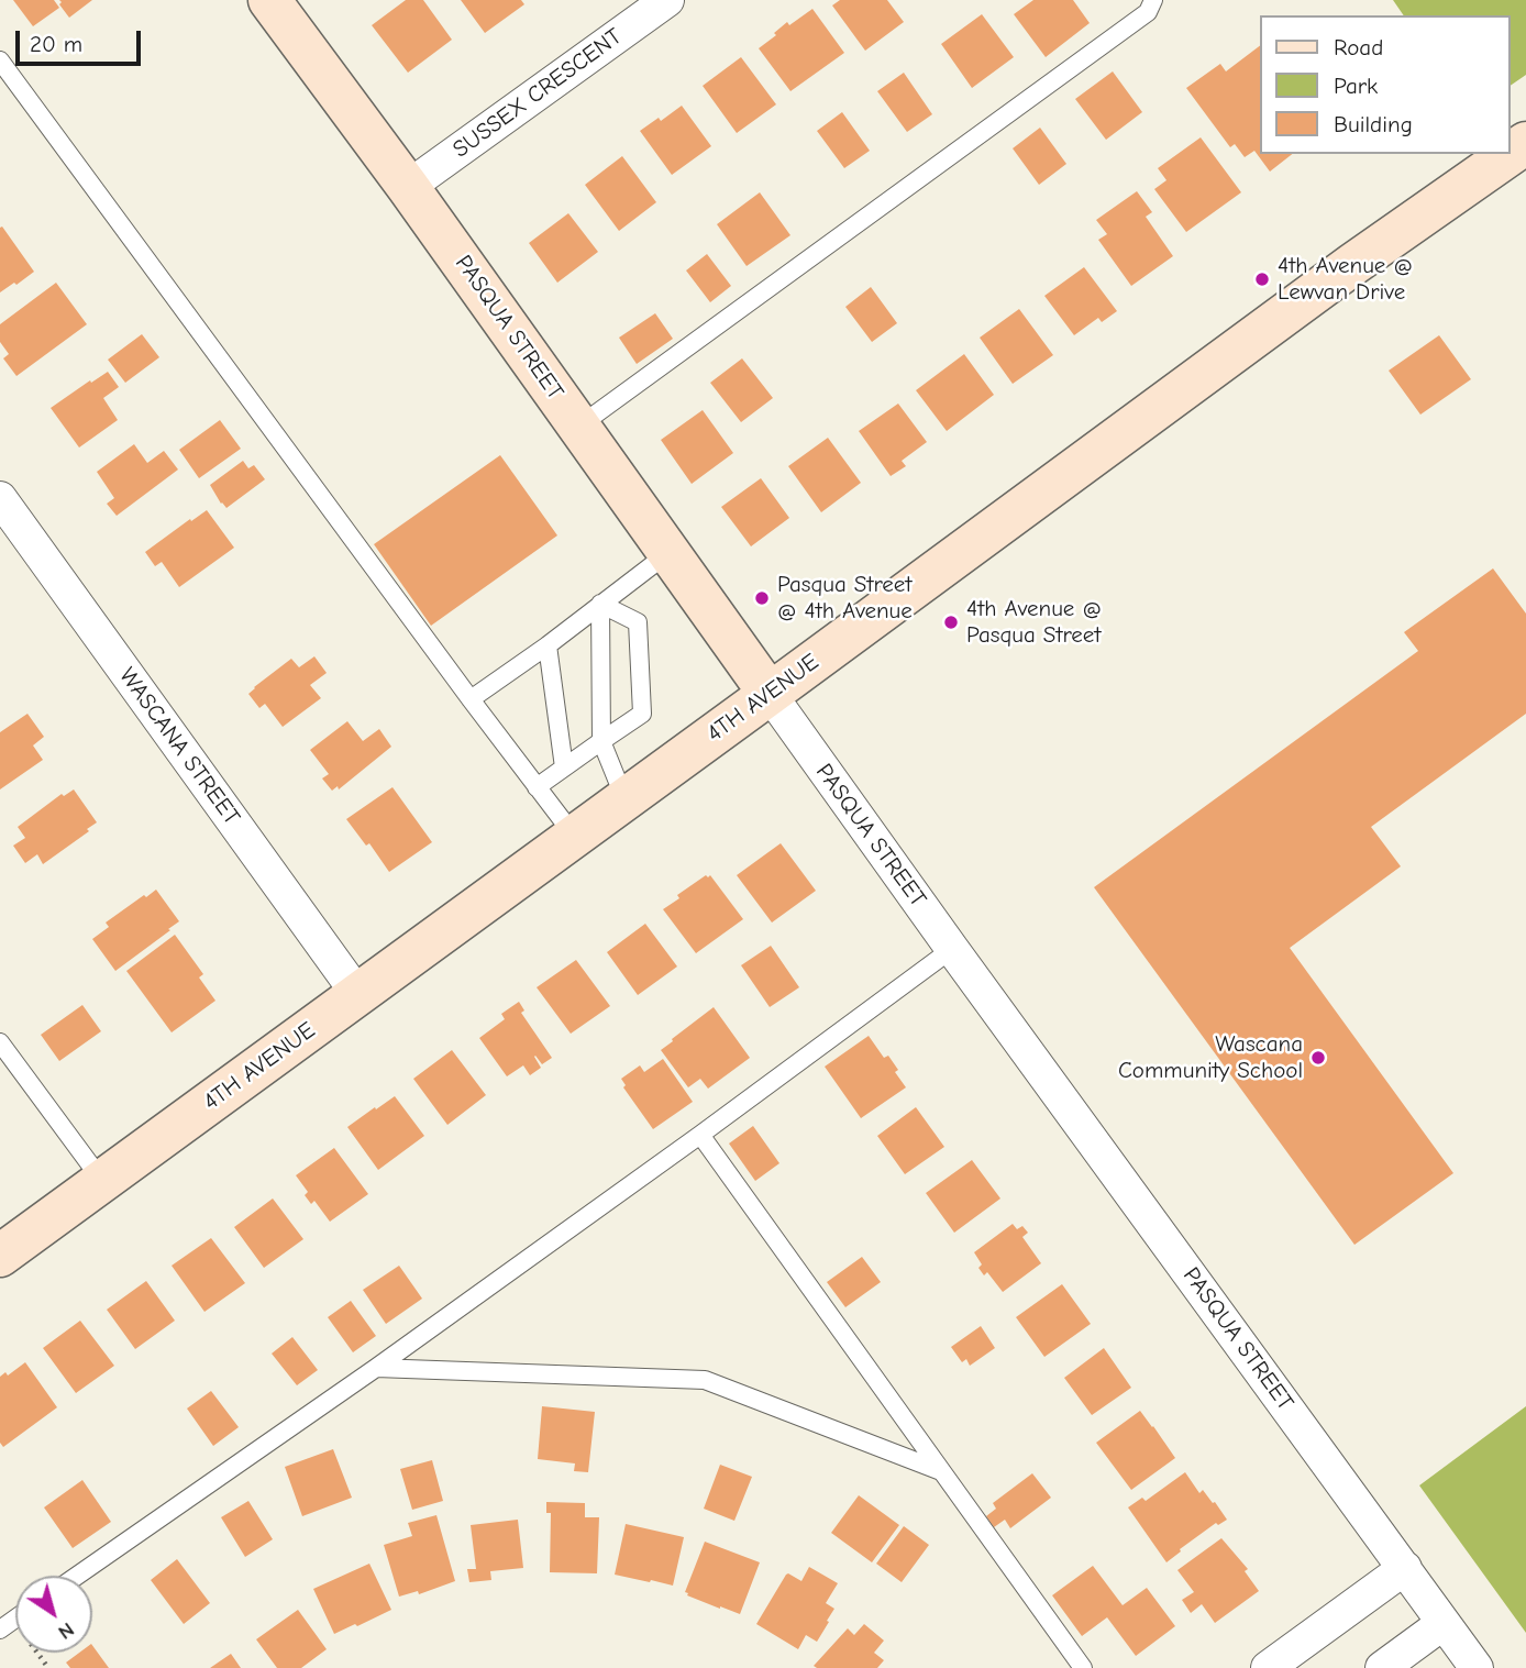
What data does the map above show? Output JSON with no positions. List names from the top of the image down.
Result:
{
  "streets": {
    "street": [
      "SUSSEX CRESCENT",
      "PASQUA STREET",
      "4TH AVENUE",
      "WASCANA STREET"
    ]
  },
  "crossings": [
    ["SUSSEX CRESCENT", "PASQUA STREET"],
    ["PASQUA STREET", "4TH AVENUE"],
    ["4TH AVENUE", "WASCANA STREET"]
  ],
  "places": [
    "4th Avenue @ Lewvan Drive",
    "Pasqua Street @ 4th Avenue",
    "4th Avenue @ Pasqua Street",
    "Wascana Community School"
  ],
  "legend": ["Road", "Park", "Building"],
  "scale_bar": "20 m",
  "north": "bottom right"
}
